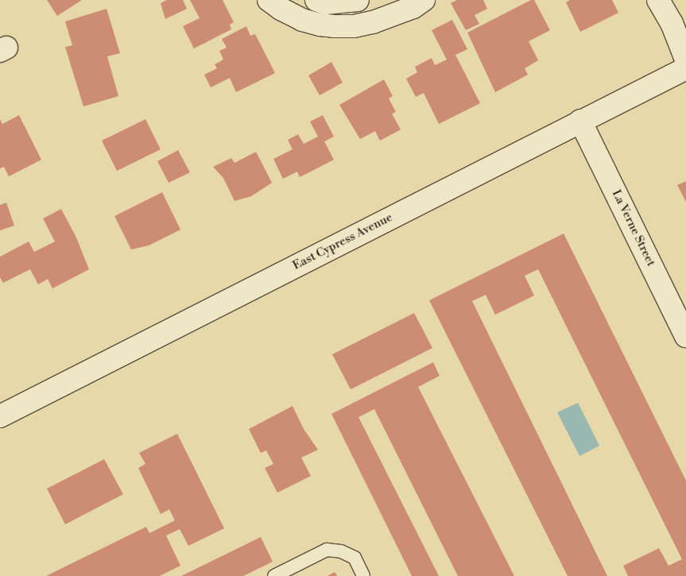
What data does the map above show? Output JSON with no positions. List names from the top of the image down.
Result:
{
  "streets": {
    "main road": ["La Verne Street", "East Cypress Avenue"]
  },
  "crossings": [
    ["La Verne Street", "East Cypress Avenue"]
  ]
}
